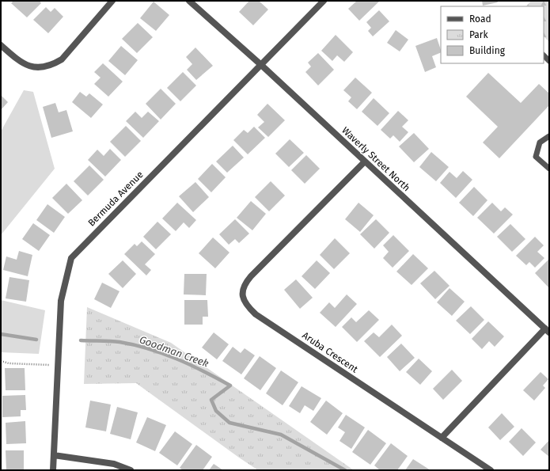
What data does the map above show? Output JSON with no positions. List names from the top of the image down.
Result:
{
  "streets": {
    "street": ["Waverly Street North", "Bermuda Avenue", "Aruba Crescent"]
  },
  "crossings": [
    ["Waverly Street North", "Bermuda Avenue"],
    ["Waverly Street North", "Aruba Crescent"]
  ],
  "water": ["Goodman Creek"],
  "legend": ["Road", "Park", "Building"]
}
